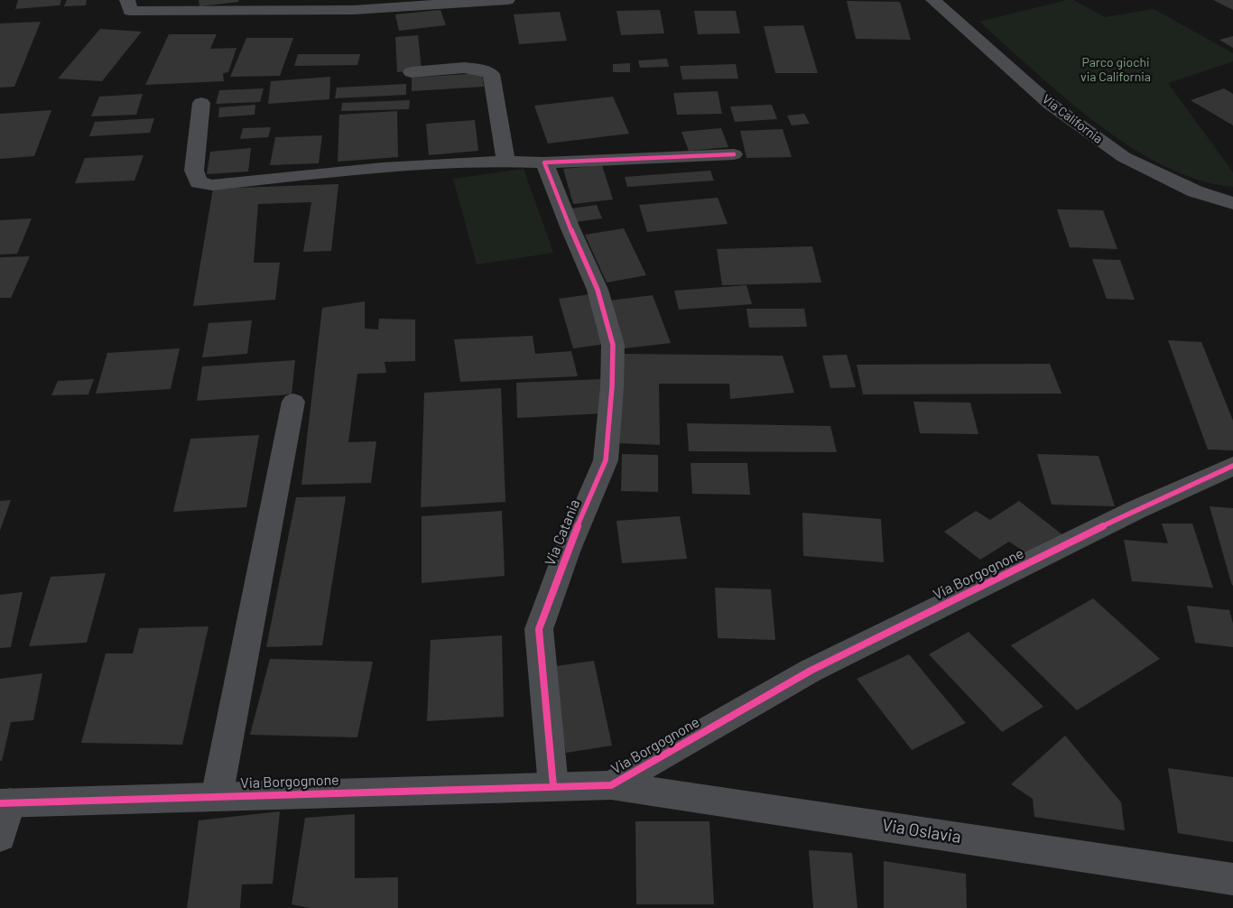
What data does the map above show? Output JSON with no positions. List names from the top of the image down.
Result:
{
  "streets": {
    "street": [
      "Via California",
      "Via Catania",
      "Via Borgognone",
      "Via Oslavia"
    ]
  },
  "crossings": [
    ["Via Catania", "Via Borgognone"],
    ["Via Borgognone", "Via Oslavia"]
  ],
  "parks": ["Parco giochi via California"]
}
